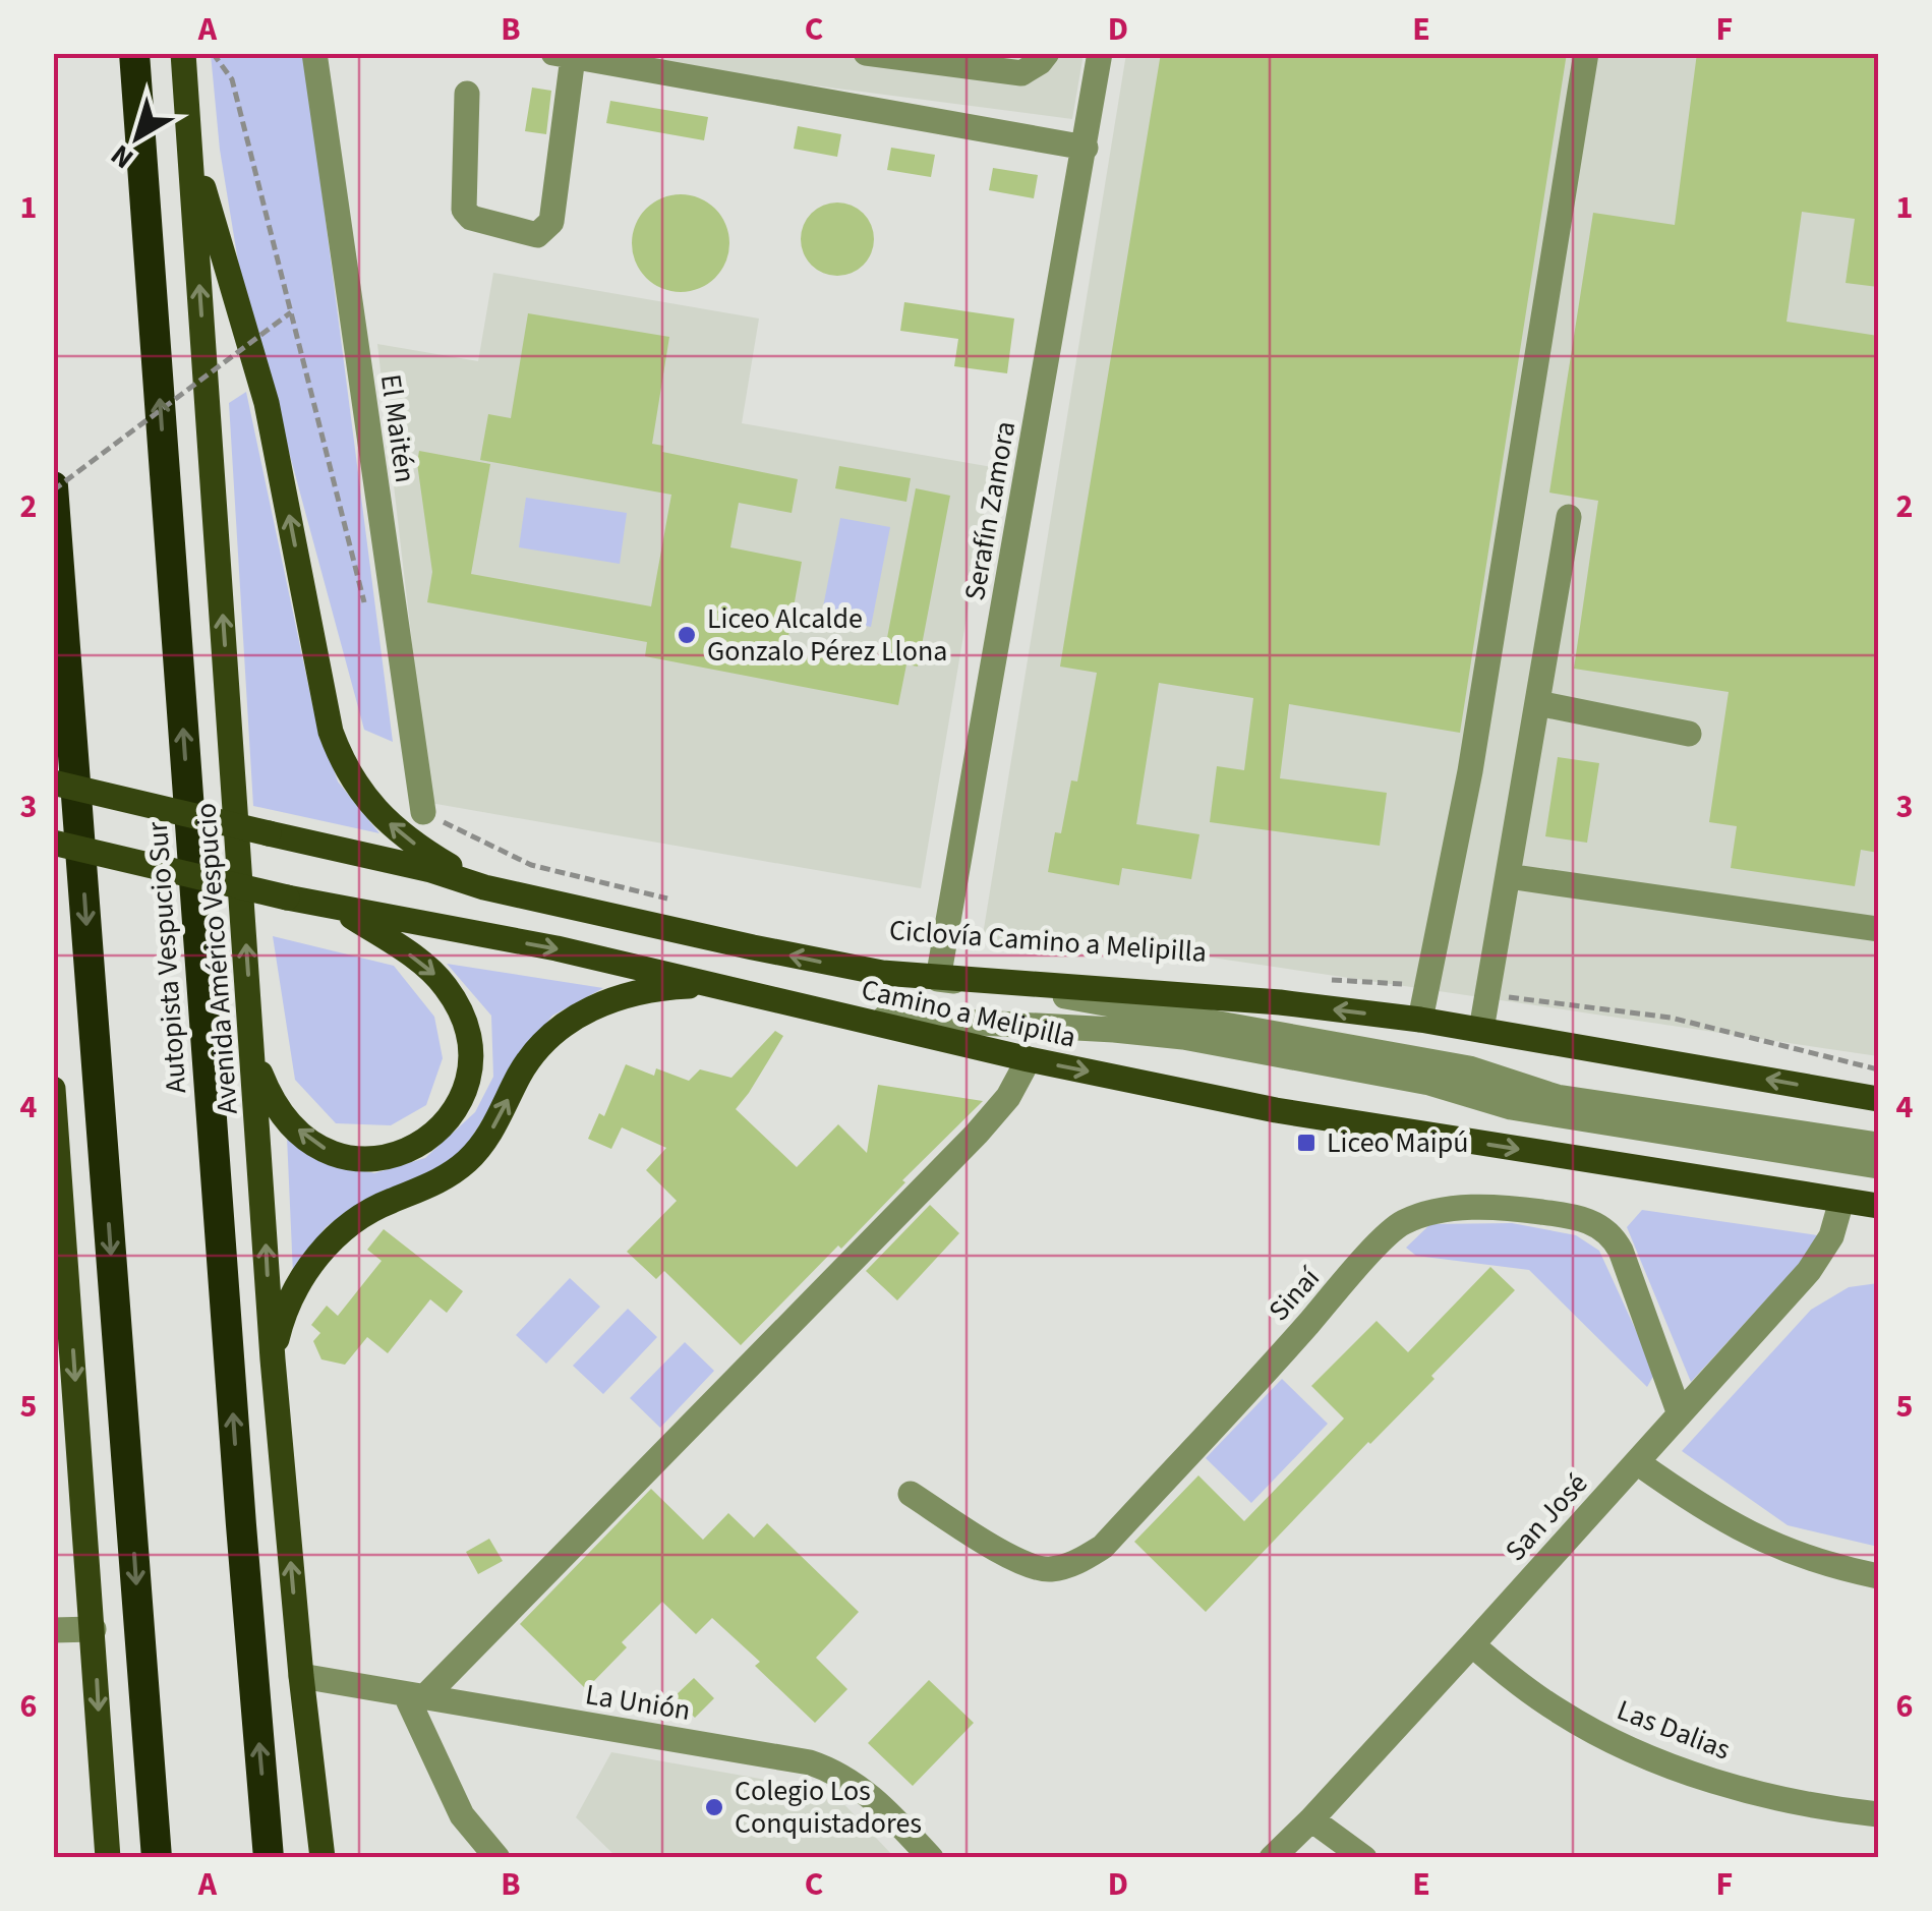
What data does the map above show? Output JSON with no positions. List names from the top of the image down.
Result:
{
  "streets": {
    "highway": ["Autopista Vespucio Sur"],
    "main road": ["Avenida Américo Vespucio", "Camino a Melipilla"],
    "street": [
      "El Maitén",
      "Serafín Zamora",
      "Sinaí",
      "San José",
      "La Unión",
      "Las Dalias"
    ]
  },
  "crossings": [
    ["Serafín Zamora", "Camino a Melipilla"],
    ["Avenida Américo Vespucio", "La Unión"],
    ["Camino a Melipilla", "San José"],
    ["Sinaí", "San José"],
    ["San José", "Las Dalias"]
  ],
  "places": {
    "other": ["Liceo Alcalde Gonzalo Pérez Llona", "Colegio Los Conquistadores"],
    "transit": ["Liceo Maipú"]
  },
  "north": "bottom left",
  "grid": {
    "columns": [
      "A",
      "B",
      "C",
      "D",
      "E",
      "F"
    ],
    "rows": [
      "1",
      "2",
      "3",
      "4",
      "5",
      "6"
    ]
  }
}
